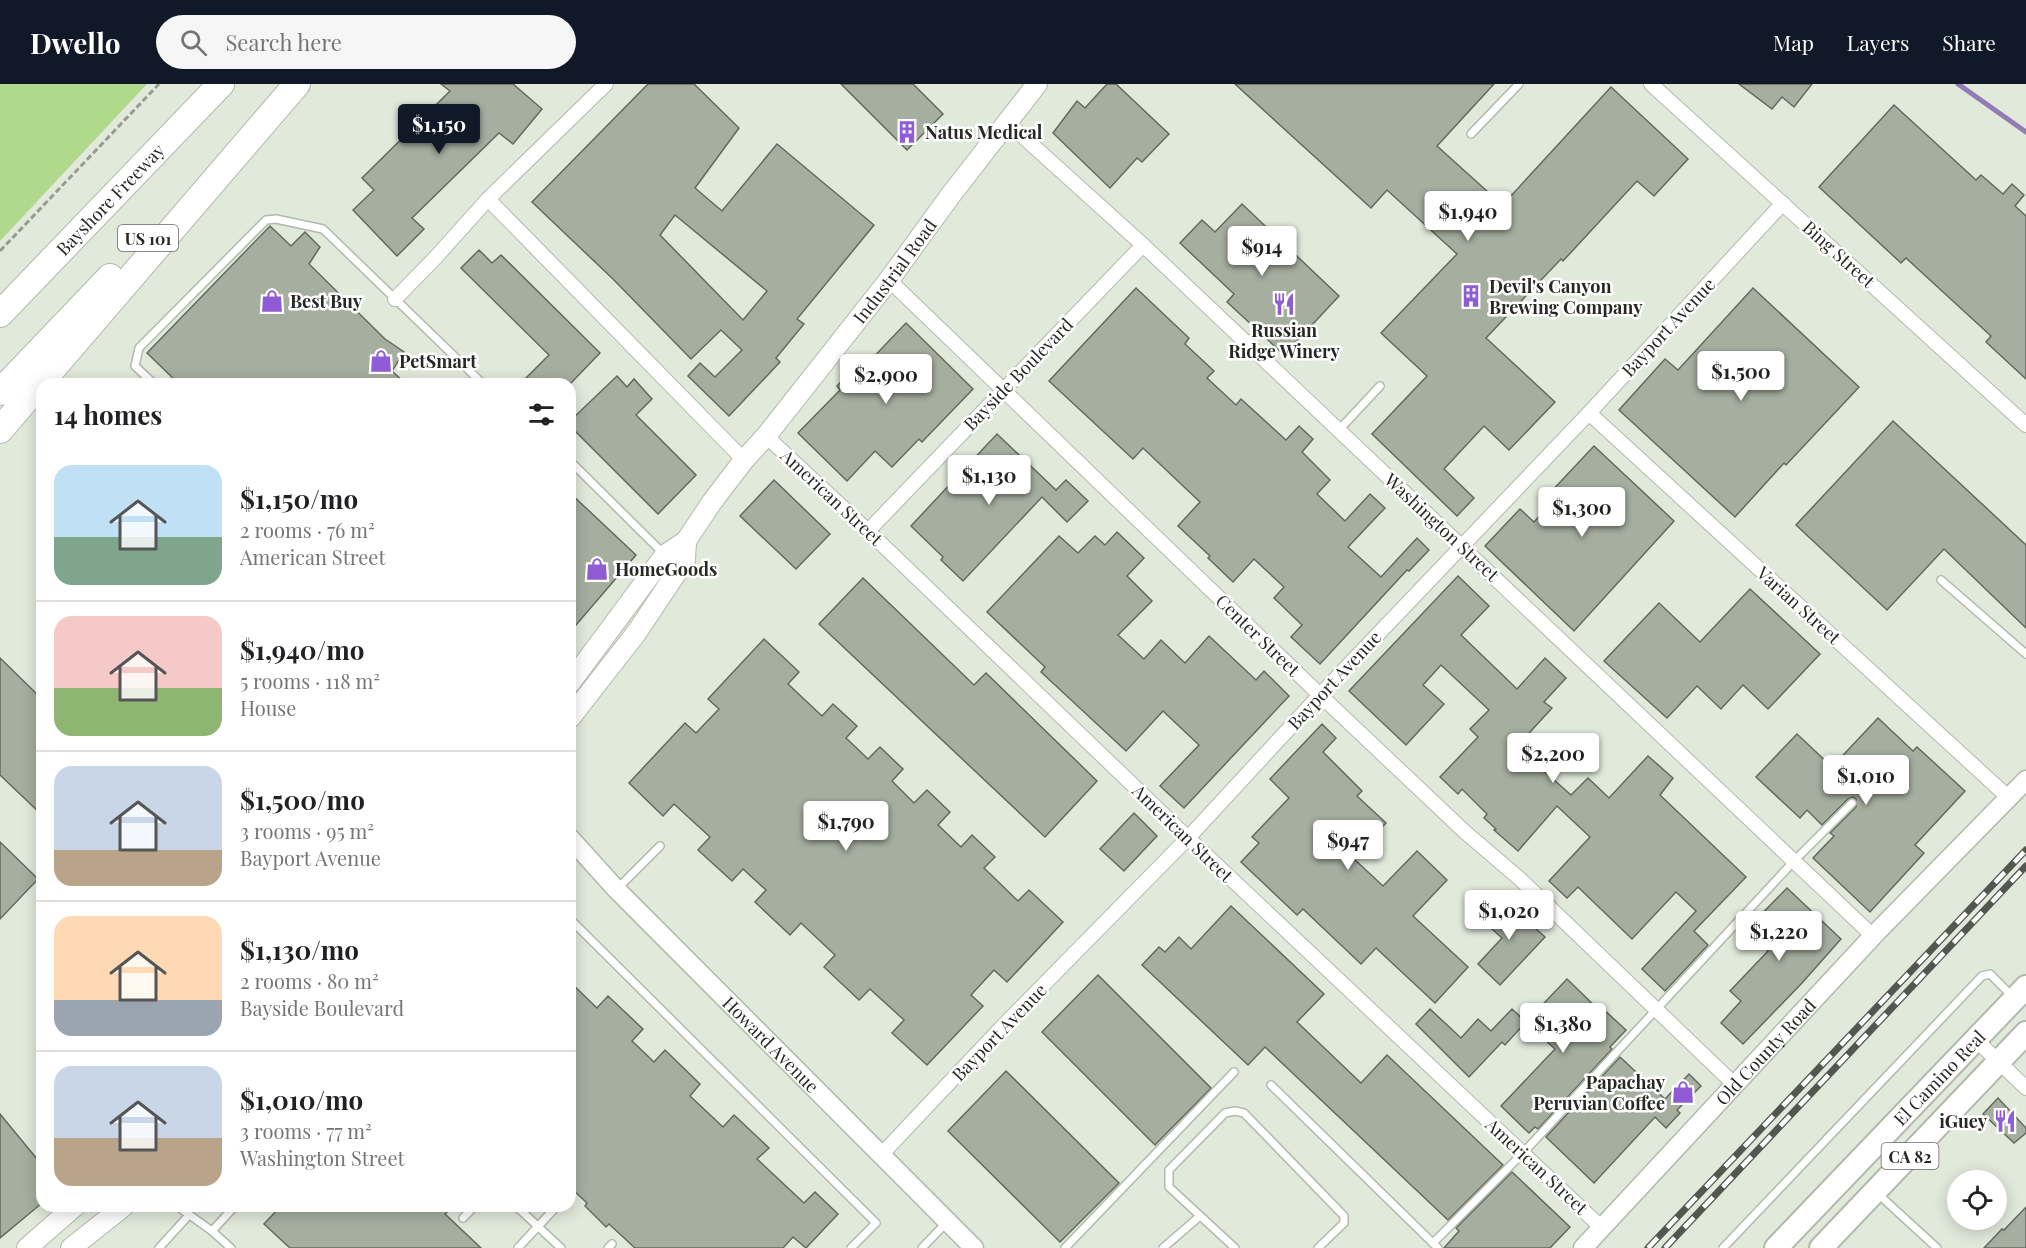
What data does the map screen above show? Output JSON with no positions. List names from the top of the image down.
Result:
{
  "streets": {
    "highway": ["Bayshore Freeway", "US 101"],
    "main road": ["Industrial Road", "El Camino Real", "CA 82"],
    "street": [
      "Bing Street",
      "Bayport Avenue",
      "Bayside Boulevard",
      "American Street",
      "Washington Street",
      "Varian Street",
      "Center Street",
      "Howard Avenue",
      "Old County Road"
    ]
  },
  "crossings": [
    ["Bing Street", "Bayport Avenue"],
    ["Industrial Road", "American Street"],
    ["Industrial Road", "Washington Street"],
    ["Industrial Road", "Center Street"],
    ["Bayport Avenue", "American Street"],
    ["Bayport Avenue", "Washington Street"],
    ["Bayport Avenue", "Varian Street"],
    ["Bayport Avenue", "Center Street"],
    ["Bayport Avenue", "Howard Avenue"],
    ["Bayside Boulevard", "American Street"],
    ["Bayside Boulevard", "Washington Street"],
    ["Bayside Boulevard", "Center Street"],
    ["American Street", "Old County Road"],
    ["Washington Street", "Old County Road"],
    ["Varian Street", "Old County Road"],
    ["Center Street", "Old County Road"]
  ],
  "places": {
    "building": ["Natus Medical", "Devil's Canyon Brewing Company"],
    "shop": [
      "Best Buy",
      "PetSmart",
      "HomeGoods",
      "Papachay Peruvian Coffee"
    ],
    "restaurant": ["Russian Ridge Winery", "iGuey"]
  },
  "page": {
    "header": "Dwello",
    "search": "Search here",
    "nav": ["Map", "Layers", "Share"],
    "price": [
      "$1,150",
      "$1,940",
      "$914",
      "$1,500",
      "$2,900",
      "$1,130",
      "$1,300",
      "$2,200",
      "$1,010",
      "$1,790",
      "$947",
      "$1,020",
      "$1,220",
      "$1,380"
    ],
    "heading": "14 homes",
    "list": [
      {
        "name": "$1,150/mo",
        "note": "2 rooms · 76 m² · American Street"
      },
      {
        "name": "$1,940/mo",
        "note": "5 rooms · 118 m² · House"
      },
      {
        "name": "$1,500/mo",
        "note": "3 rooms · 95 m² · Bayport Avenue"
      },
      {
        "name": "$1,130/mo",
        "note": "2 rooms · 80 m² · Bayside Boulevard"
      },
      {
        "name": "$1,010/mo",
        "note": "3 rooms · 77 m² · Washington Street"
      }
    ]
  }
}
